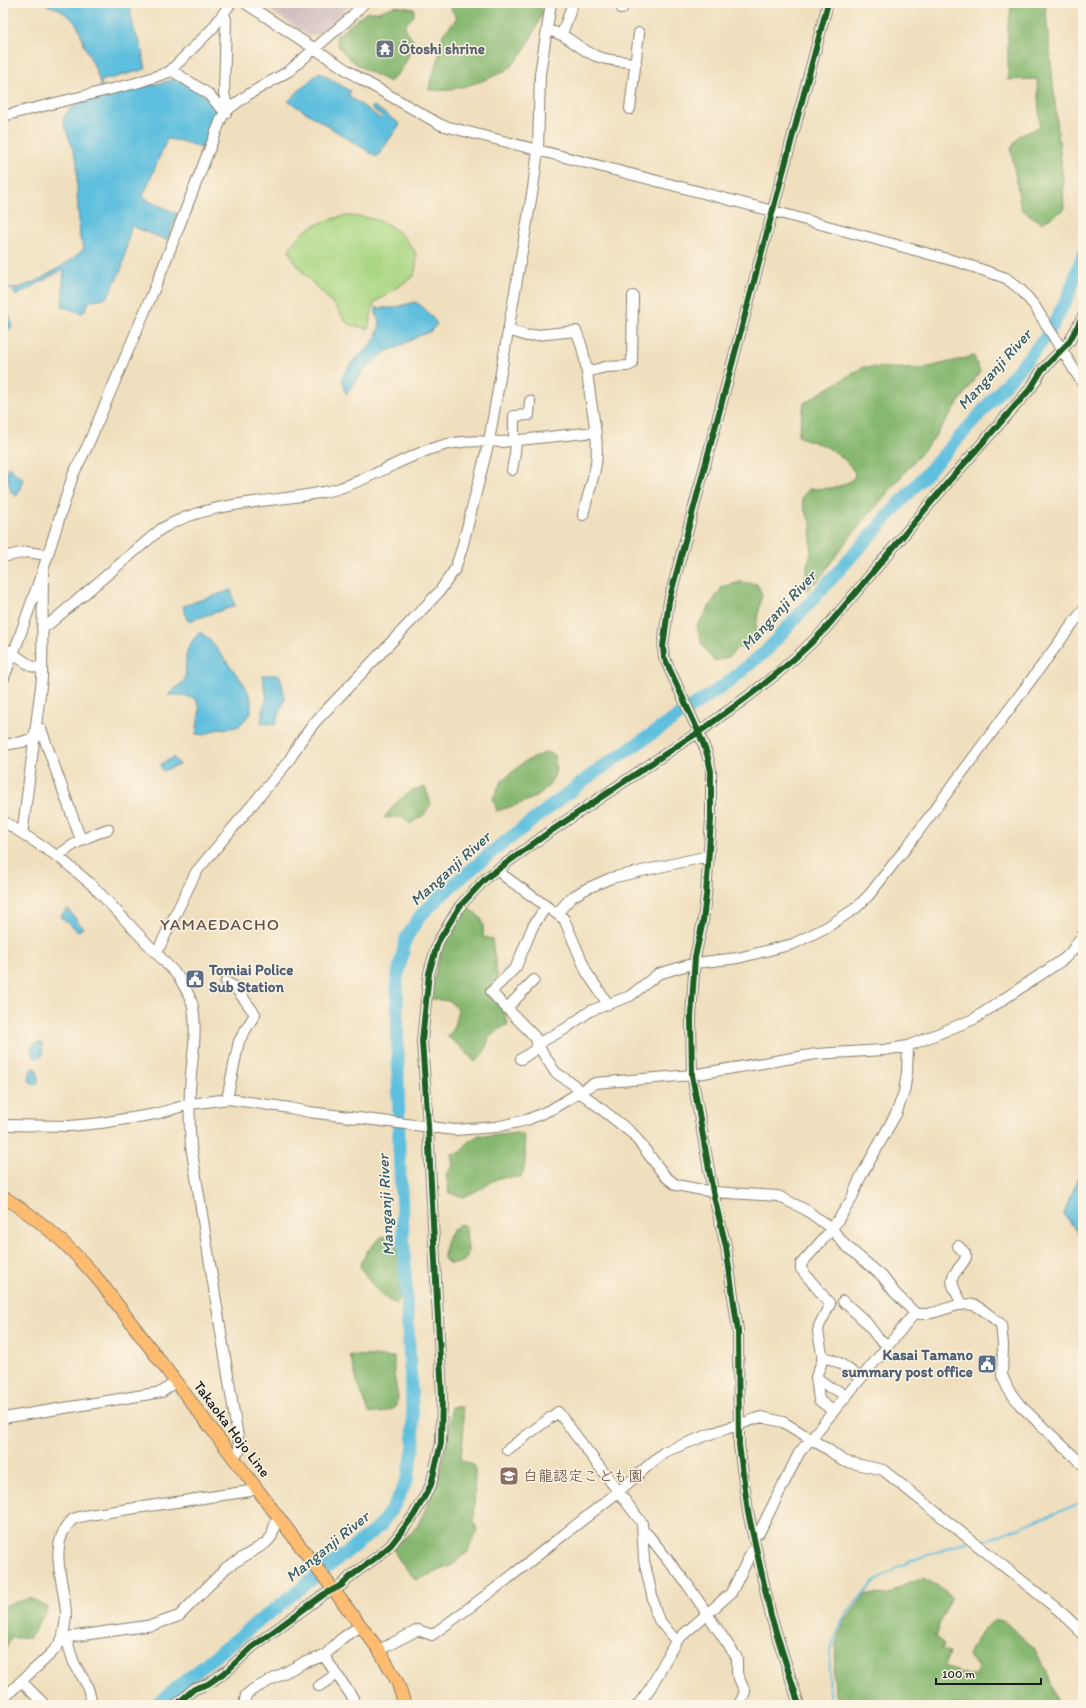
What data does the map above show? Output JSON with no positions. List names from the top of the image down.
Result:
{
  "streets": {
    "main road": ["Takaoka Hojo Line"]
  },
  "districts": ["YAMAEDACHO"],
  "water": ["Manganji River"],
  "places": {
    "temple": ["Ōtoshi shrine"],
    "public building": ["Tomiai Police Sub Station", "Kasai Tamano summary post office"],
    "school or university": ["白龍認定こども園"]
  },
  "scale_bar": "100 m"
}
